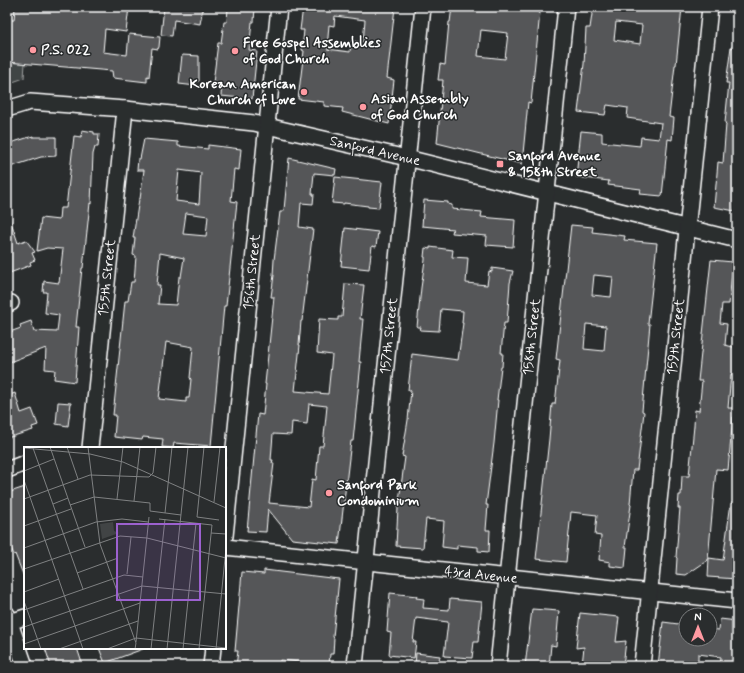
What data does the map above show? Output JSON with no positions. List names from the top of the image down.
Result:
{
  "streets": {
    "street": [
      "Sanford Avenue",
      "156th Street",
      "155th Street",
      "157th Street",
      "158th Street",
      "159th Street",
      "43rd Avenue"
    ]
  },
  "crossings": [
    ["Sanford Avenue", "156th Street"],
    ["Sanford Avenue", "155th Street"],
    ["Sanford Avenue", "157th Street"],
    ["Sanford Avenue", "158th Street"],
    ["Sanford Avenue", "159th Street"],
    ["157th Street", "43rd Avenue"],
    ["158th Street", "43rd Avenue"],
    ["159th Street", "43rd Avenue"]
  ],
  "places": {
    "other": [
      "P.S. 022",
      "Free Gospel Assemblies of God Church",
      "Korean American Church of Love",
      "Asian Assembly of God Church",
      "Sanford Park Condominium"
    ],
    "transit": ["Sanford Avenue & 158th Street"]
  },
  "north": "top"
}
